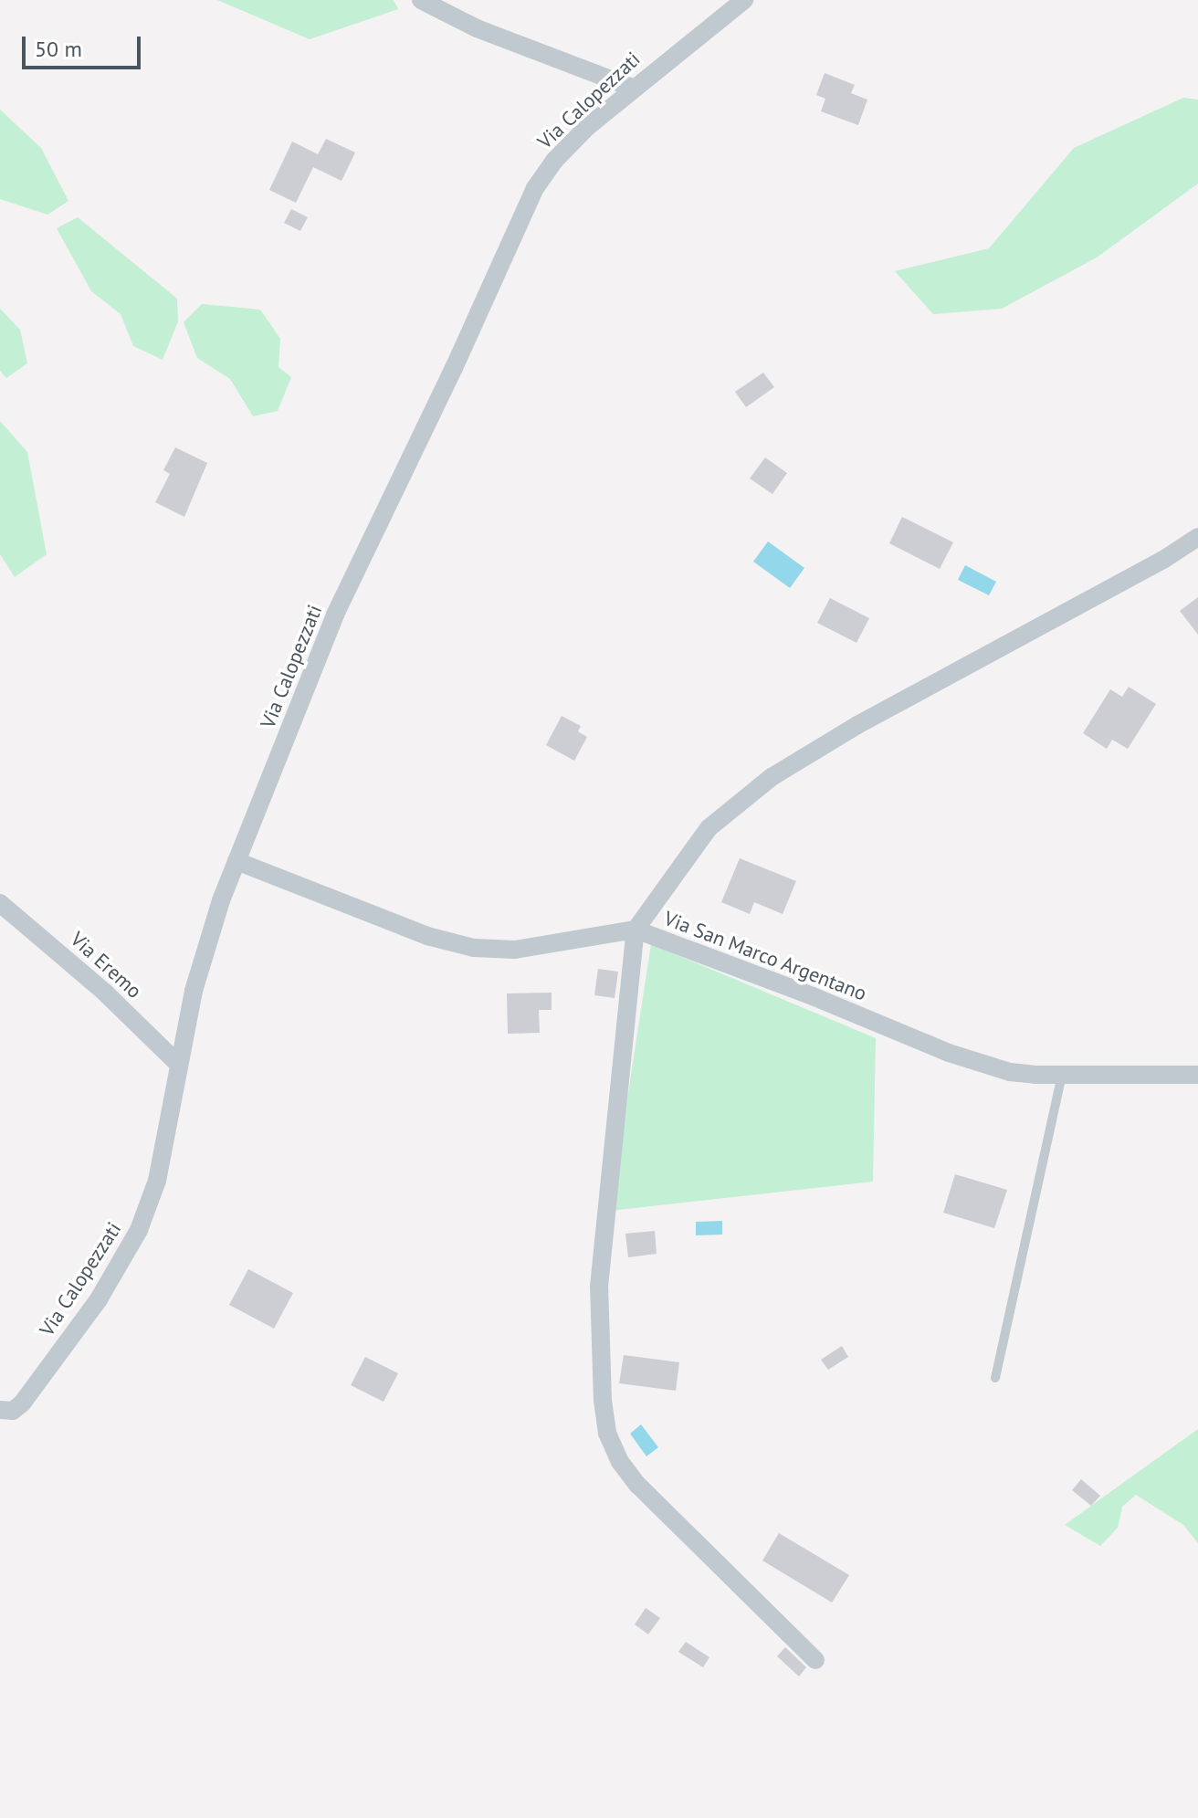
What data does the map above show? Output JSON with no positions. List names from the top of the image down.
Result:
{
  "streets": {
    "street": ["Via Calopezzati", "Via San Marco Argentano", "Via Eremo"]
  },
  "crossings": [
    ["Via Calopezzati", "Via San Marco Argentano"],
    ["Via Calopezzati", "Via Eremo"]
  ],
  "scale_bar": "50 m"
}
